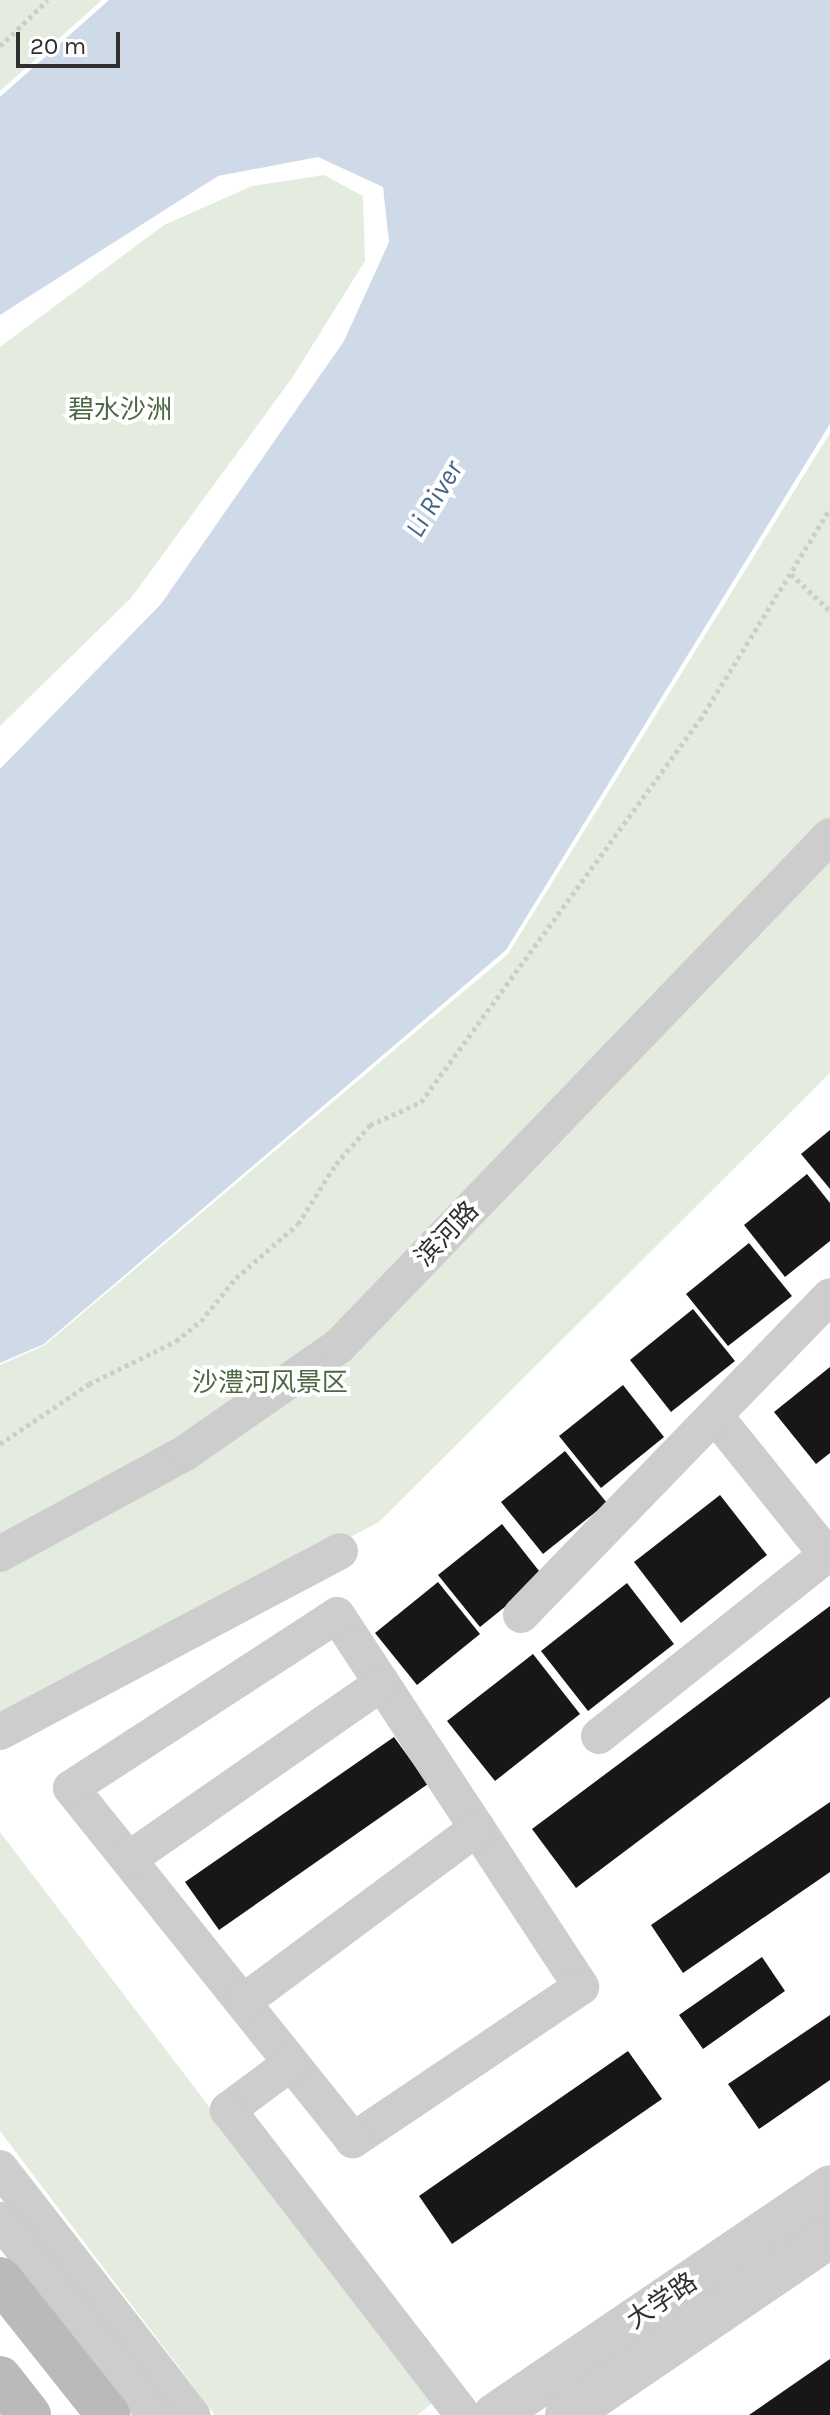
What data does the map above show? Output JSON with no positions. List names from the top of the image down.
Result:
{
  "streets": {
    "street": ["滨河路", "大学路"]
  },
  "water": ["Li River"],
  "parks": ["碧水沙洲", "沙澧河风景区"],
  "scale_bar": "20 m"
}
